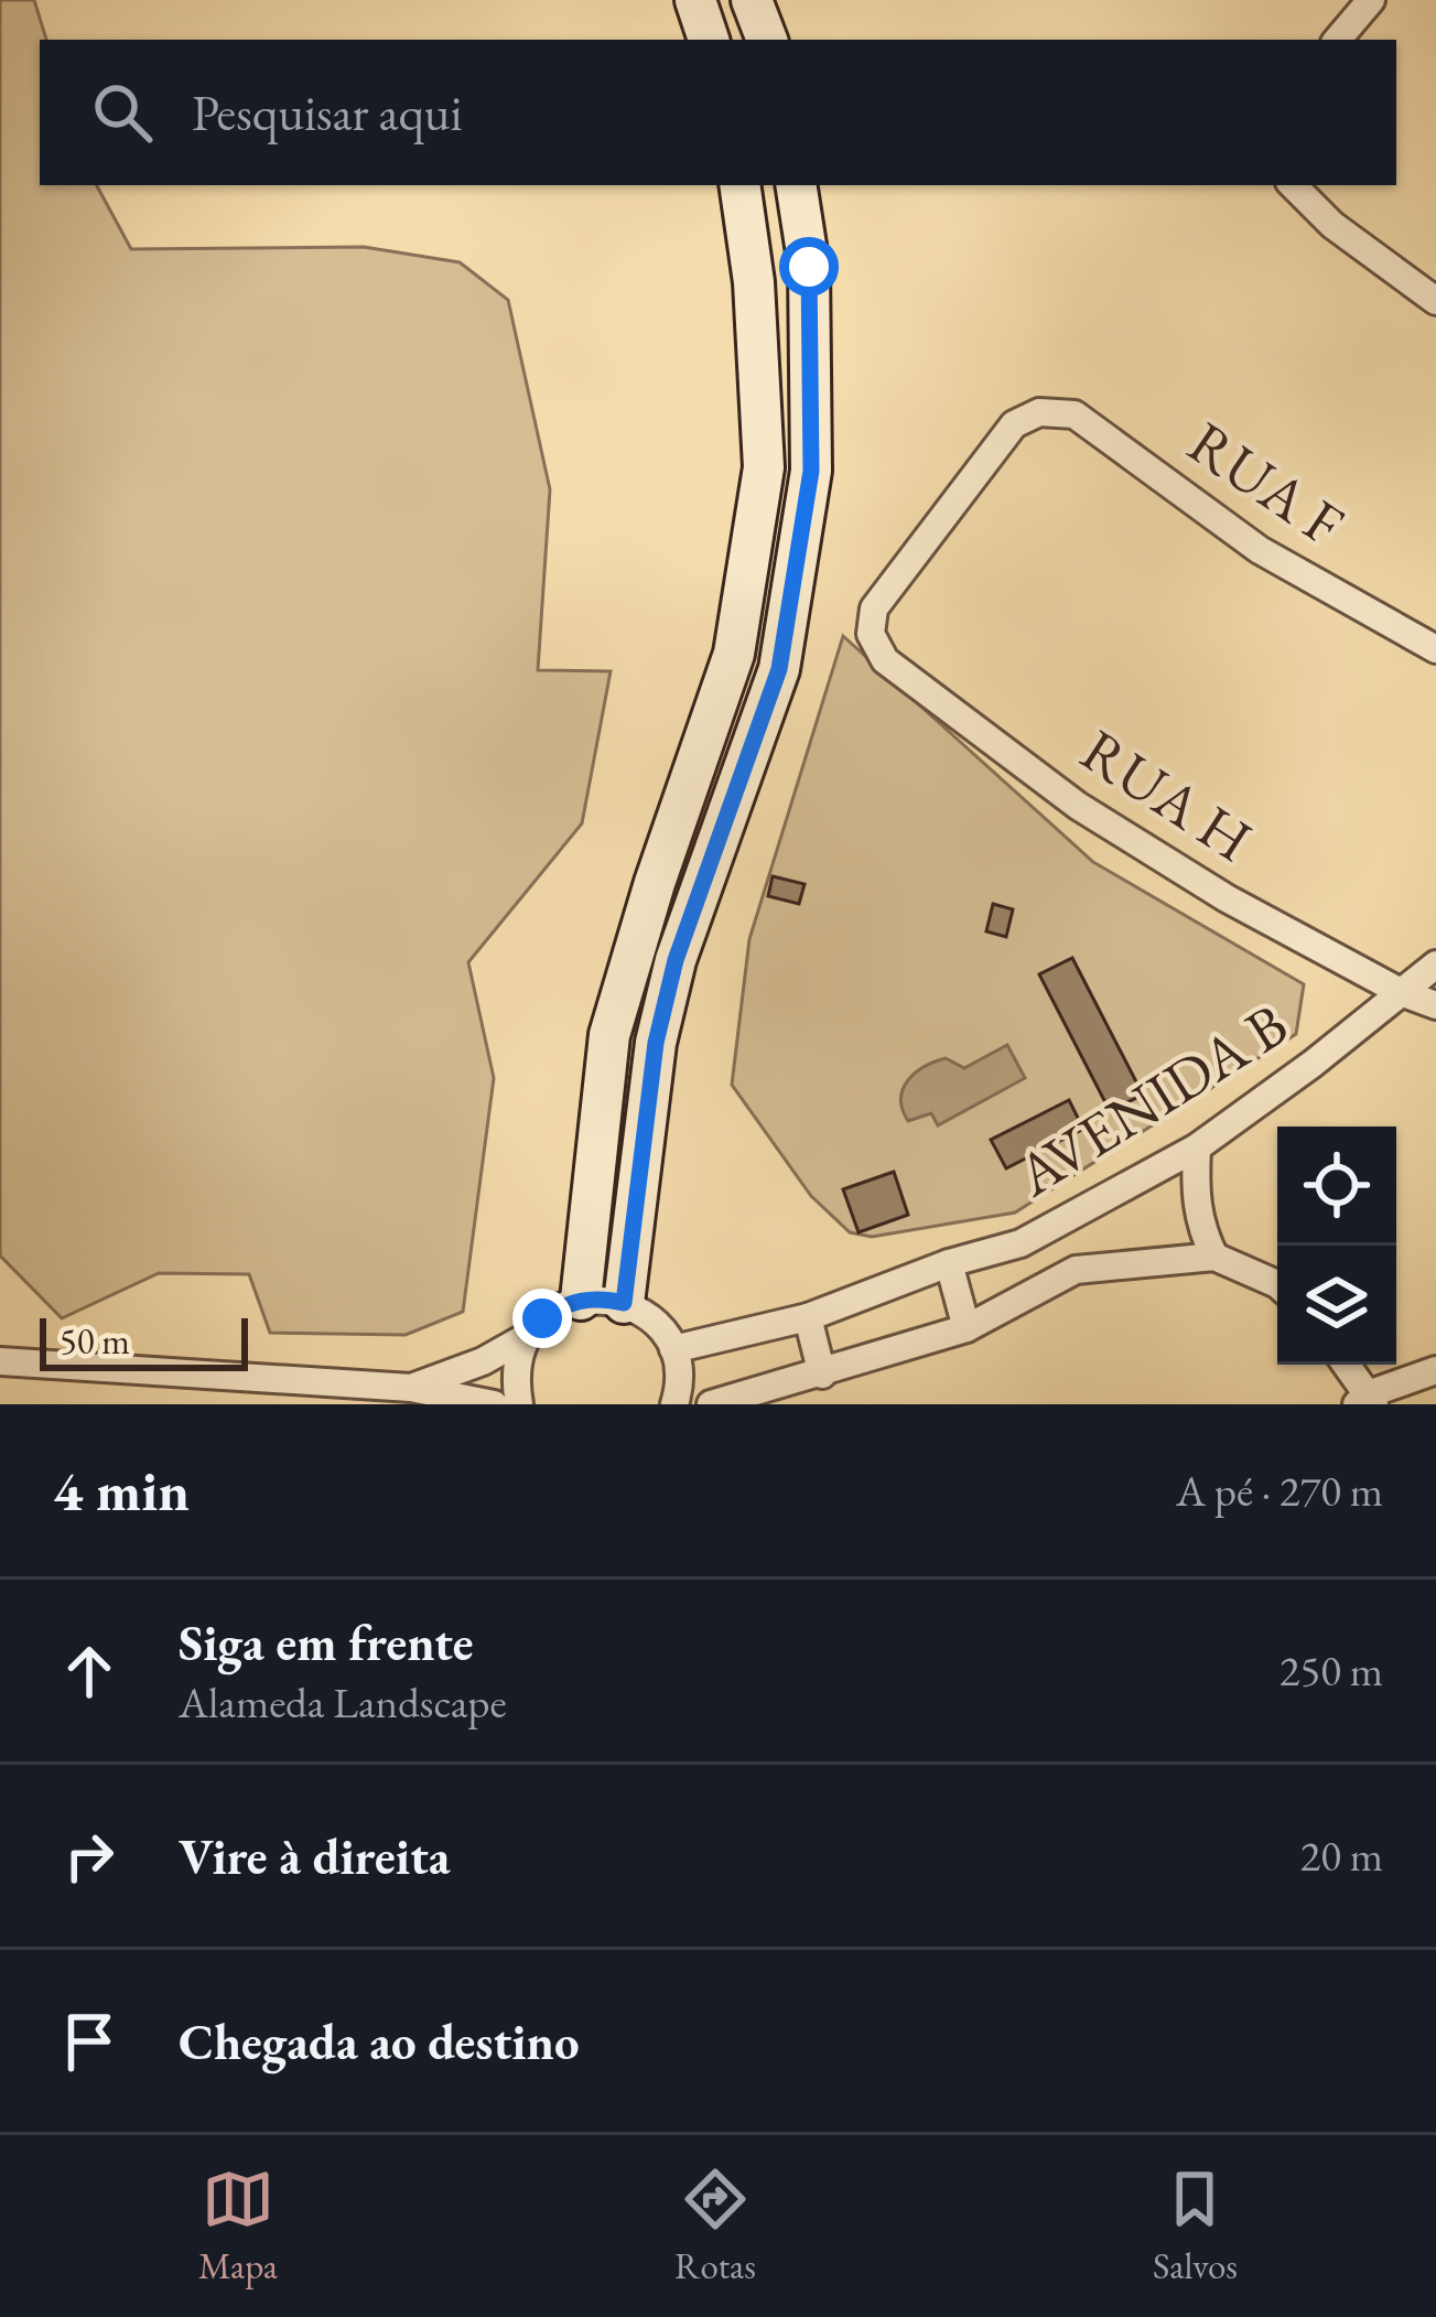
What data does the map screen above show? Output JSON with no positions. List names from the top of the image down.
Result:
{
  "streets": {
    "street": ["RUA F", "RUA H", "AVENIDA B"]
  },
  "crossings": [
    ["RUA F", "RUA H"],
    ["RUA H", "AVENIDA B"]
  ],
  "scale_bar": "50 m",
  "page": {
    "search": "Pesquisar aqui",
    "scale": "50 m",
    "heading": ["4 min", "A pé · 270 m"],
    "list": [
      ["Siga em frente", "Alameda Landscape", "250 m"],
      ["Vire à direita", "20 m"],
      "Chegada ao destino"
    ],
    "nav": ["Mapa", "Rotas", "Salvos"]
  }
}
